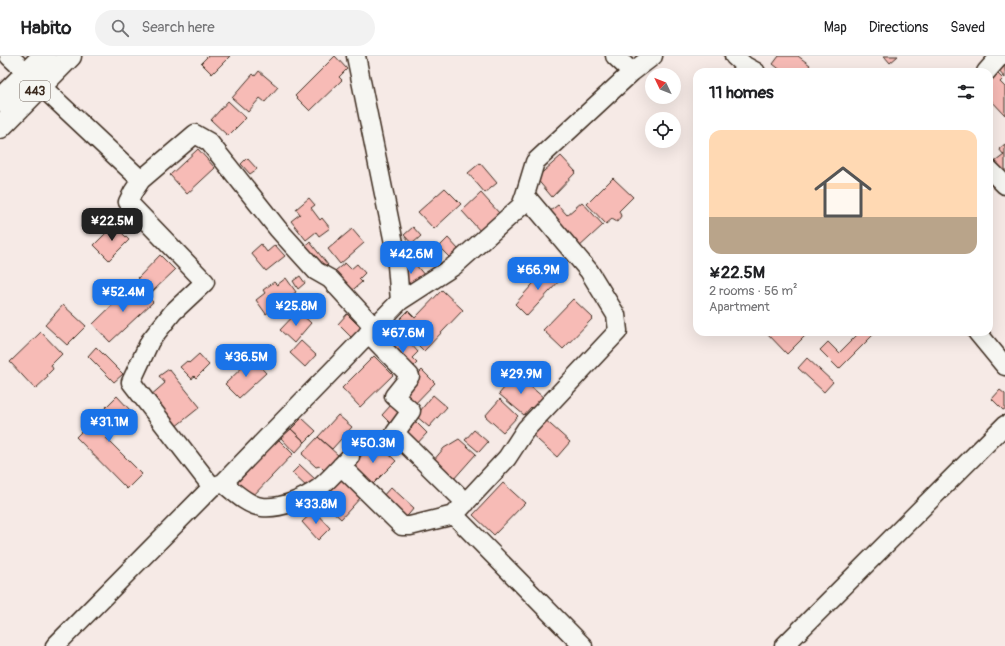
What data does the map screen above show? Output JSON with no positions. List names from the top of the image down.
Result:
{
  "streets": {
    "highway": ["443"]
  },
  "north": "top left",
  "page": {
    "header": "Habito",
    "search": "Search here",
    "nav": ["Map", "Directions", "Saved"],
    "heading": "11 homes",
    "list": [
      {
        "name": "¥22.5M",
        "note": "2 rooms · 56 m² · Apartment"
      }
    ],
    "price": [
      "¥22.5M",
      "¥42.6M",
      "¥66.9M",
      "¥52.4M",
      "¥25.8M",
      "¥67.6M",
      "¥36.5M",
      "¥29.9M",
      "¥31.1M",
      "¥50.3M",
      "¥33.8M"
    ]
  }
}
